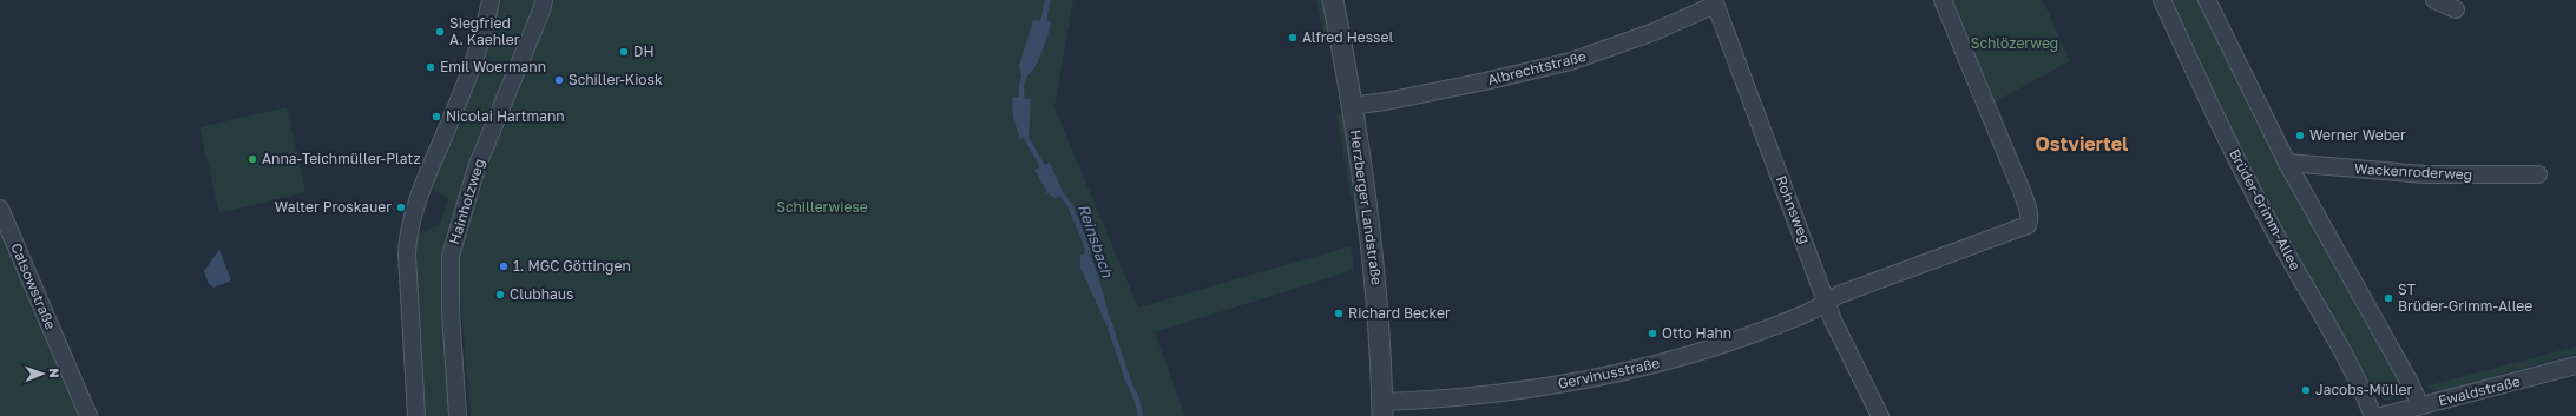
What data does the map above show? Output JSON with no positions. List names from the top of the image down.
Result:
{
  "streets": {
    "street": [
      "Albrechtstraße",
      "Wackenroderweg",
      "Hainholzweg",
      "Herzberger Landstraße",
      "Rohnsweg",
      "Brüder-Grimm-Allee",
      "Calsowstraße",
      "Gervinusstraße",
      "Ewaldstraße"
    ]
  },
  "crossings": [
    ["Albrechtstraße", "Herzberger Landstraße"],
    ["Albrechtstraße", "Rohnsweg"],
    ["Herzberger Landstraße", "Gervinusstraße"],
    ["Rohnsweg", "Gervinusstraße"]
  ],
  "districts": ["Ostviertel"],
  "water": ["Reinsbach"],
  "parks": ["Schlözerweg", "Schillerwiese"],
  "places": [
    "Siegfried A. Kaehler",
    "Alfred Hessel",
    "DH",
    "Emil Woermann",
    "Schiller-Kiosk",
    "Nicolai Hartmann",
    "Werner Weber",
    "Anna-Teichmüller-Platz",
    "Walter Proskauer",
    "1. MGC Göttingen",
    "Clubhaus",
    "ST Brüder-Grimm-Allee",
    "Richard Becker",
    "Otto Hahn",
    "Jacobs-Müller"
  ],
  "north": "right"
}
